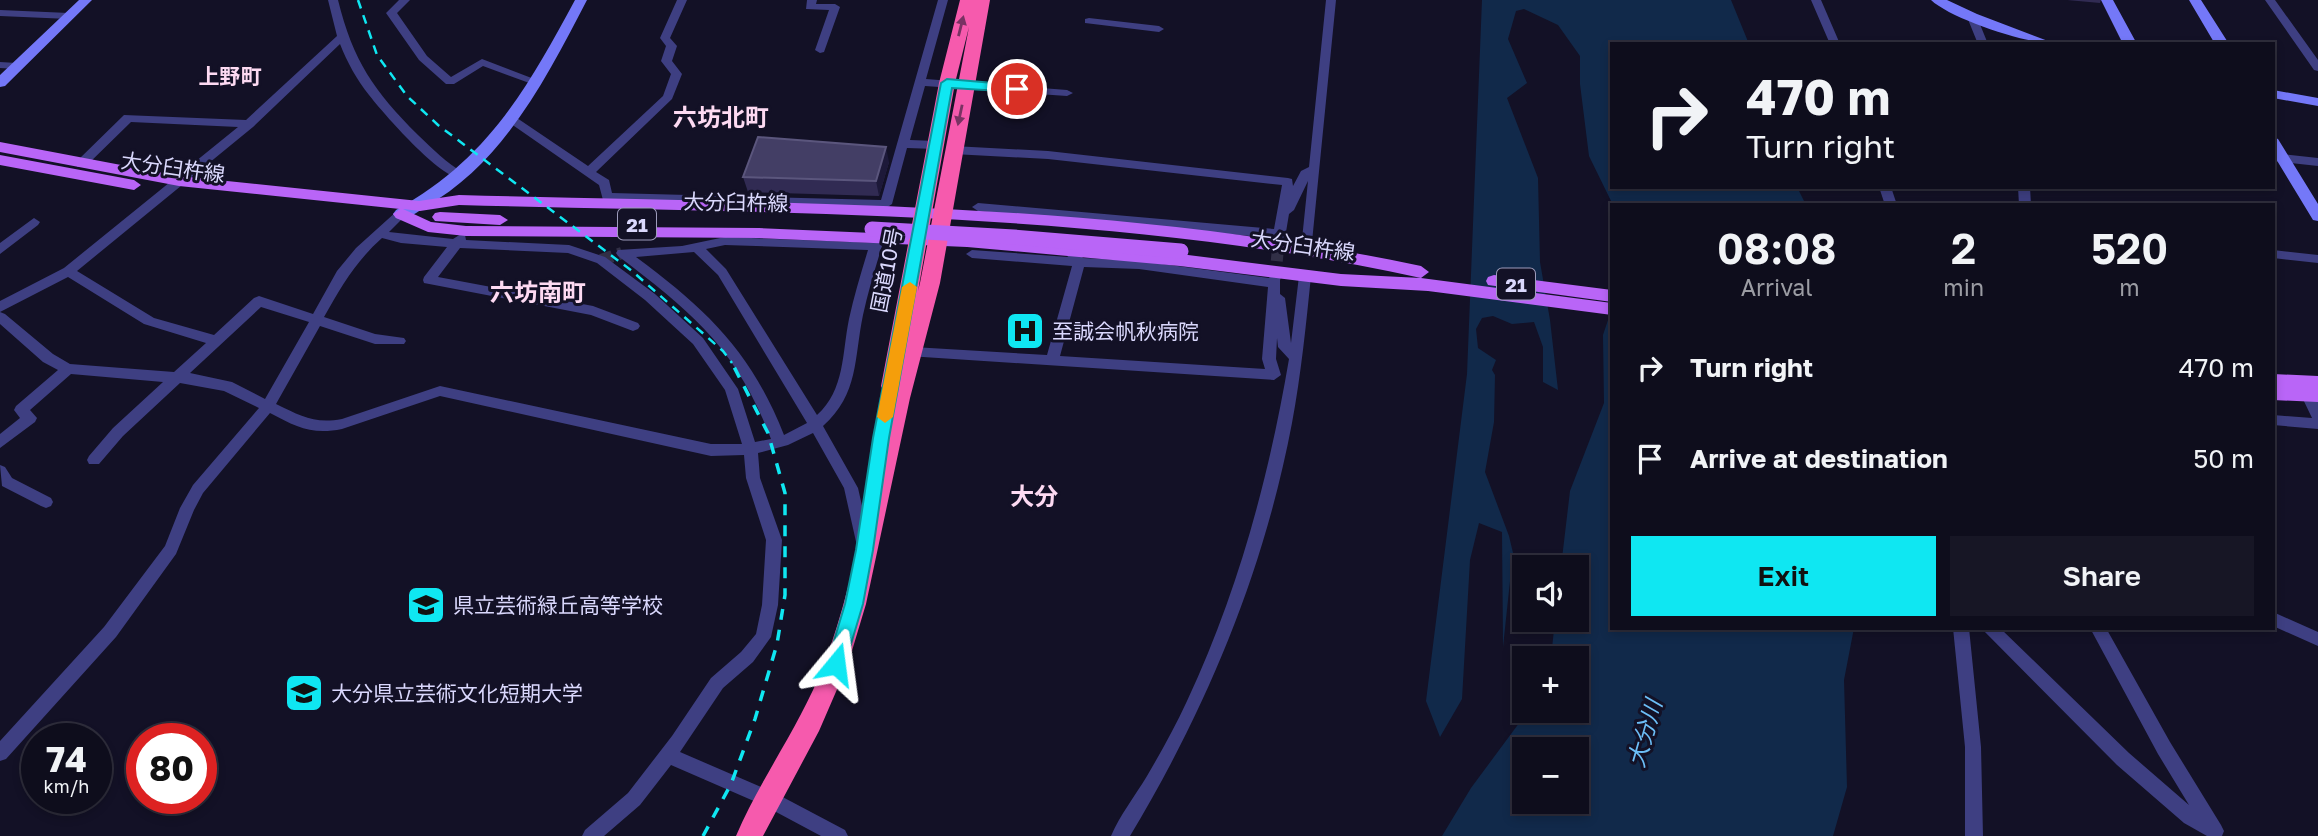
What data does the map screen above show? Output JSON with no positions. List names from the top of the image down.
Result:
{
  "streets": {
    "highway": ["国道10号"],
    "main road": ["大分臼杵線", "21"]
  },
  "districts": [
    "上野町",
    "六坊北町",
    "六坊南町",
    "大分"
  ],
  "water": ["大分川"],
  "places": {
    "hospital": ["至誠会帆秋病院"],
    "school or university": ["県立芸術緑丘高等学校", "大分県立芸術文化短期大学"]
  },
  "page": {
    "turn": ["470 m", "Turn right"],
    "eta": [
      "08:08",
      "Arrival",
      "2",
      "min",
      "520",
      "m"
    ],
    "list": [
      {
        "name": "Turn right",
        "value": "470 m"
      },
      {
        "name": "Arrive at destination",
        "value": "50 m"
      }
    ],
    "buttons": ["Exit", "Share"],
    "map_buttons": ["+", "−"],
    "speed": "74 km/h",
    "limit": "80"
  }
}
